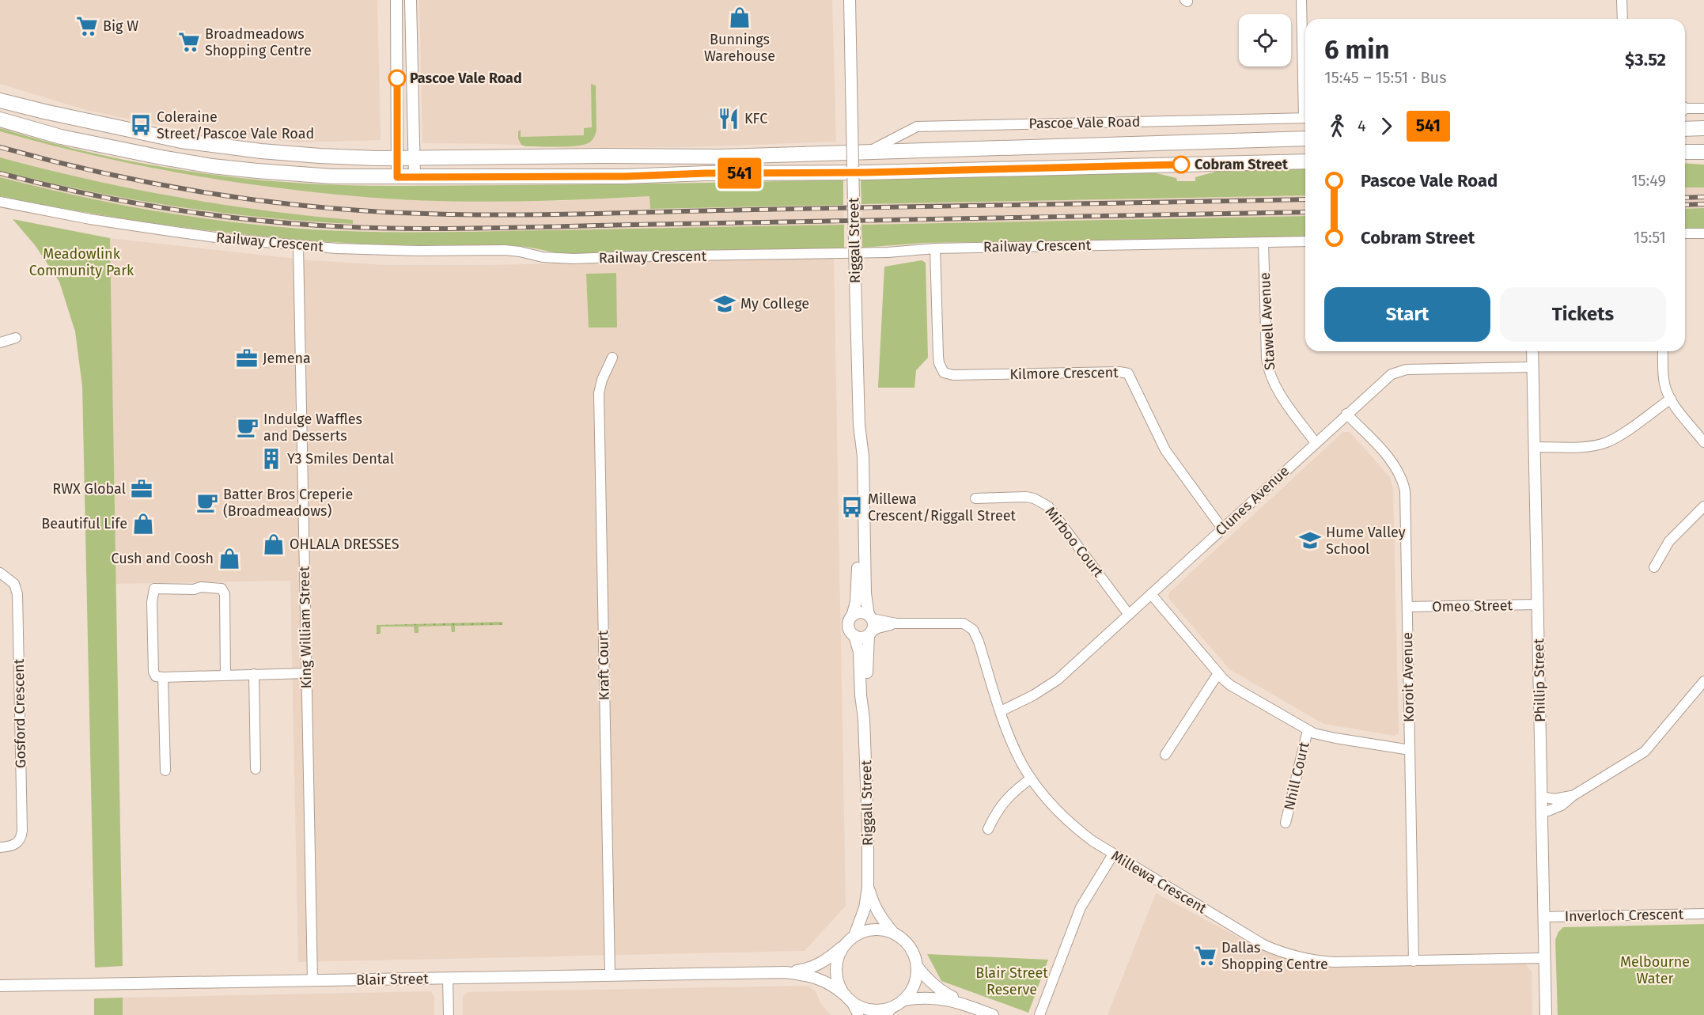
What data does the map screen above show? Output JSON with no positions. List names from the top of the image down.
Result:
{
  "streets": {
    "main road": ["Pascoe Vale Road"],
    "street": [
      "Riggall Street",
      "Railway Crescent",
      "Stawell Avenue",
      "Kilmore Crescent",
      "Clunes Avenue",
      "Mirboo Court",
      "Omeo Street",
      "King William Street",
      "Kraft Court",
      "Koroit Avenue",
      "Phillip Street",
      "Gosford Crescent",
      "Nhill Court",
      "Millewa Crescent",
      "Inverloch Crescent",
      "Blair Street"
    ]
  },
  "crossings": [
    ["Riggall Street", "Millewa Crescent"],
    ["Riggall Street", "Blair Street"],
    ["Railway Crescent", "Stawell Avenue"],
    ["Railway Crescent", "Kilmore Crescent"],
    ["Railway Crescent", "King William Street"],
    ["Stawell Avenue", "Clunes Avenue"],
    ["Kilmore Crescent", "Clunes Avenue"],
    ["Clunes Avenue", "Mirboo Court"],
    ["Clunes Avenue", "Koroit Avenue"],
    ["Clunes Avenue", "Phillip Street"],
    ["Clunes Avenue", "Millewa Crescent"],
    ["Omeo Street", "Koroit Avenue"],
    ["Omeo Street", "Phillip Street"],
    ["King William Street", "Blair Street"],
    ["Kraft Court", "Blair Street"],
    ["Koroit Avenue", "Millewa Crescent"],
    ["Phillip Street", "Millewa Crescent"],
    ["Phillip Street", "Inverloch Crescent"]
  ],
  "parks": ["Meadowlink Community Park", "Melbourne Water", "Blair Street Reserve"],
  "places": {
    "shop": [
      "Bunnings Warehouse",
      "Beautiful Life",
      "OHLALA DRESSES",
      "Cush and Coosh"
    ],
    "supermarket": ["Big W", "Broadmeadows Shopping Centre", "Dallas Shopping Centre"],
    "other": ["Pascoe Vale Road", "Cobram Street"],
    "restaurant": ["KFC"],
    "bus stop": ["Coleraine Street/Pascoe Vale Road", "Millewa Crescent/Riggall Street"],
    "school or university": ["My College", "Hume Valley School"],
    "office": ["Jemena", "RWX Global"],
    "cafe": ["Indulge Waffles and Desserts", "Batter Bros Creperie (Broadmeadows)"],
    "building": ["Y3 Smiles Dental"]
  },
  "lines": ["bus line 541"],
  "page": {
    "on_map": "541",
    "heading": ["6 min", "15:45 – 15:51 · Bus", "$3.52"],
    "legs": ["4", "541"],
    "list": [
      {
        "name": "Pascoe Vale Road",
        "value": "15:49"
      },
      {
        "name": "Cobram Street",
        "value": "15:51"
      }
    ],
    "buttons": ["Start", "Tickets"]
  }
}
